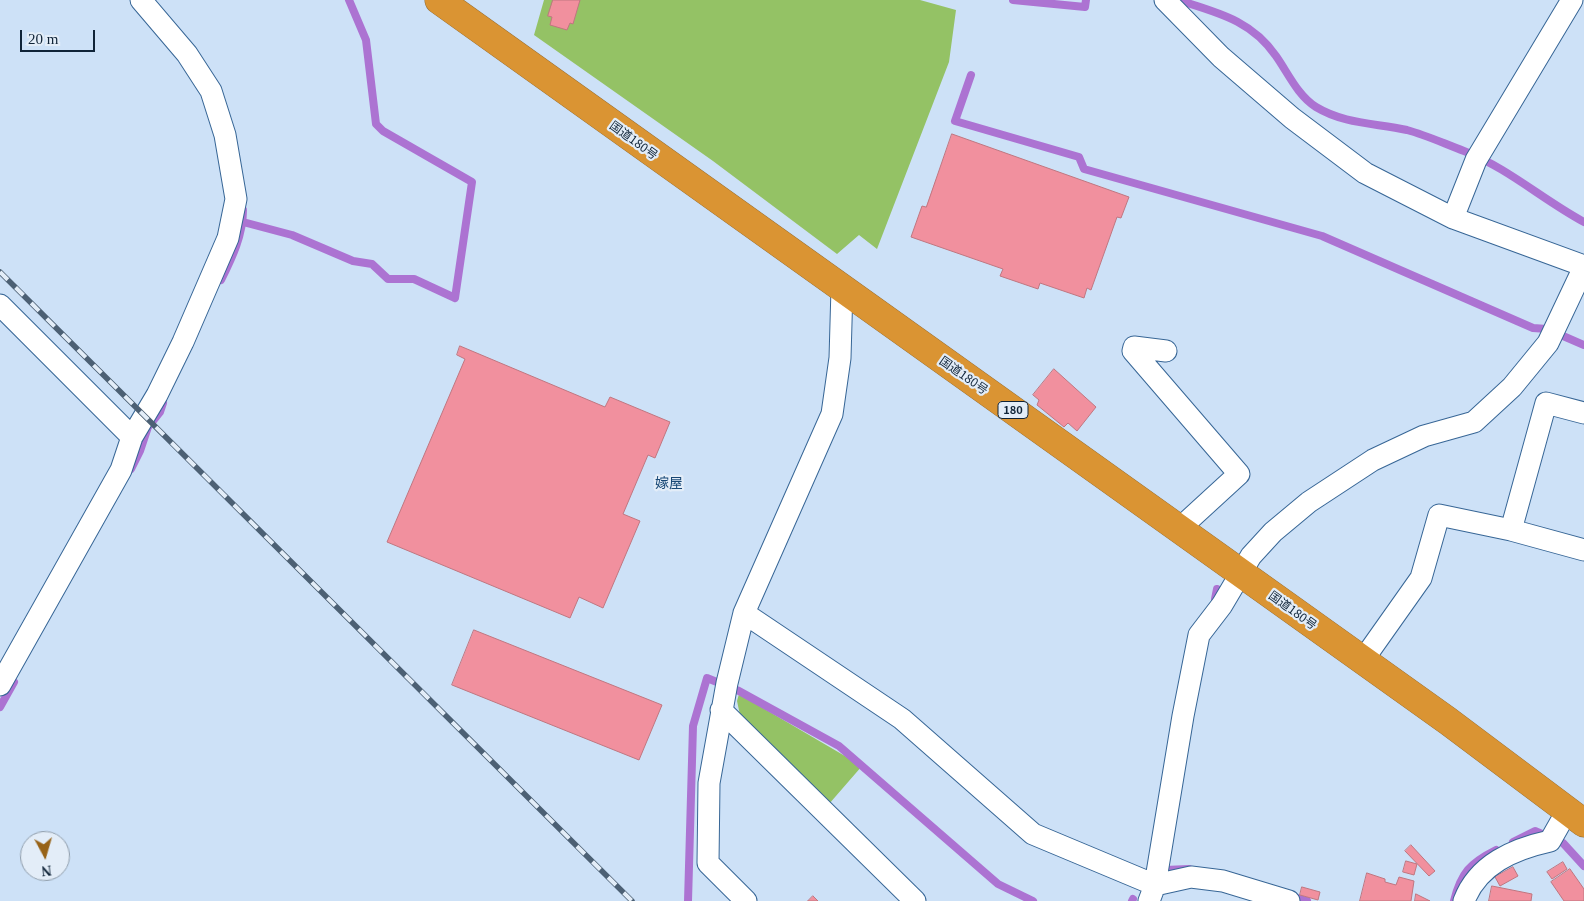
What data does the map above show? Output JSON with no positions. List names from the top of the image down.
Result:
{
  "streets": {
    "highway": ["国道180号", "180"]
  },
  "districts": ["嫁屋"],
  "scale_bar": "20 m",
  "north": "bottom"
}
